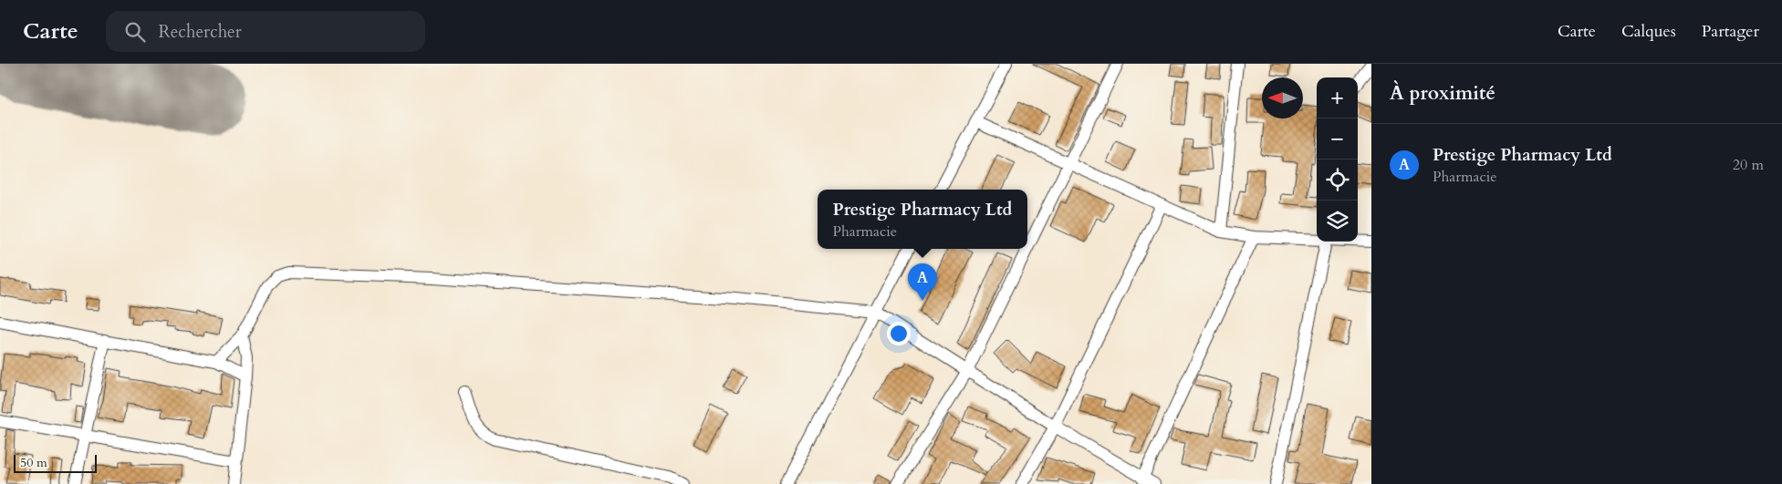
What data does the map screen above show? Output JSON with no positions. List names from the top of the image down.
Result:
{
  "scale_bar": "50 m",
  "north": "left",
  "page": {
    "header": "Carte",
    "search": "Rechercher",
    "nav": ["Carte", "Calques", "Partager"],
    "heading": "À proximité",
    "map_buttons": ["+", "−"],
    "list": [
      {
        "mark": "A",
        "name": "Prestige Pharmacy Ltd",
        "note": "Pharmacie",
        "value": "20 m"
      }
    ],
    "popup": ["Prestige Pharmacy Ltd", "Pharmacie"],
    "pins": "A",
    "scale": "50 m"
  }
}
